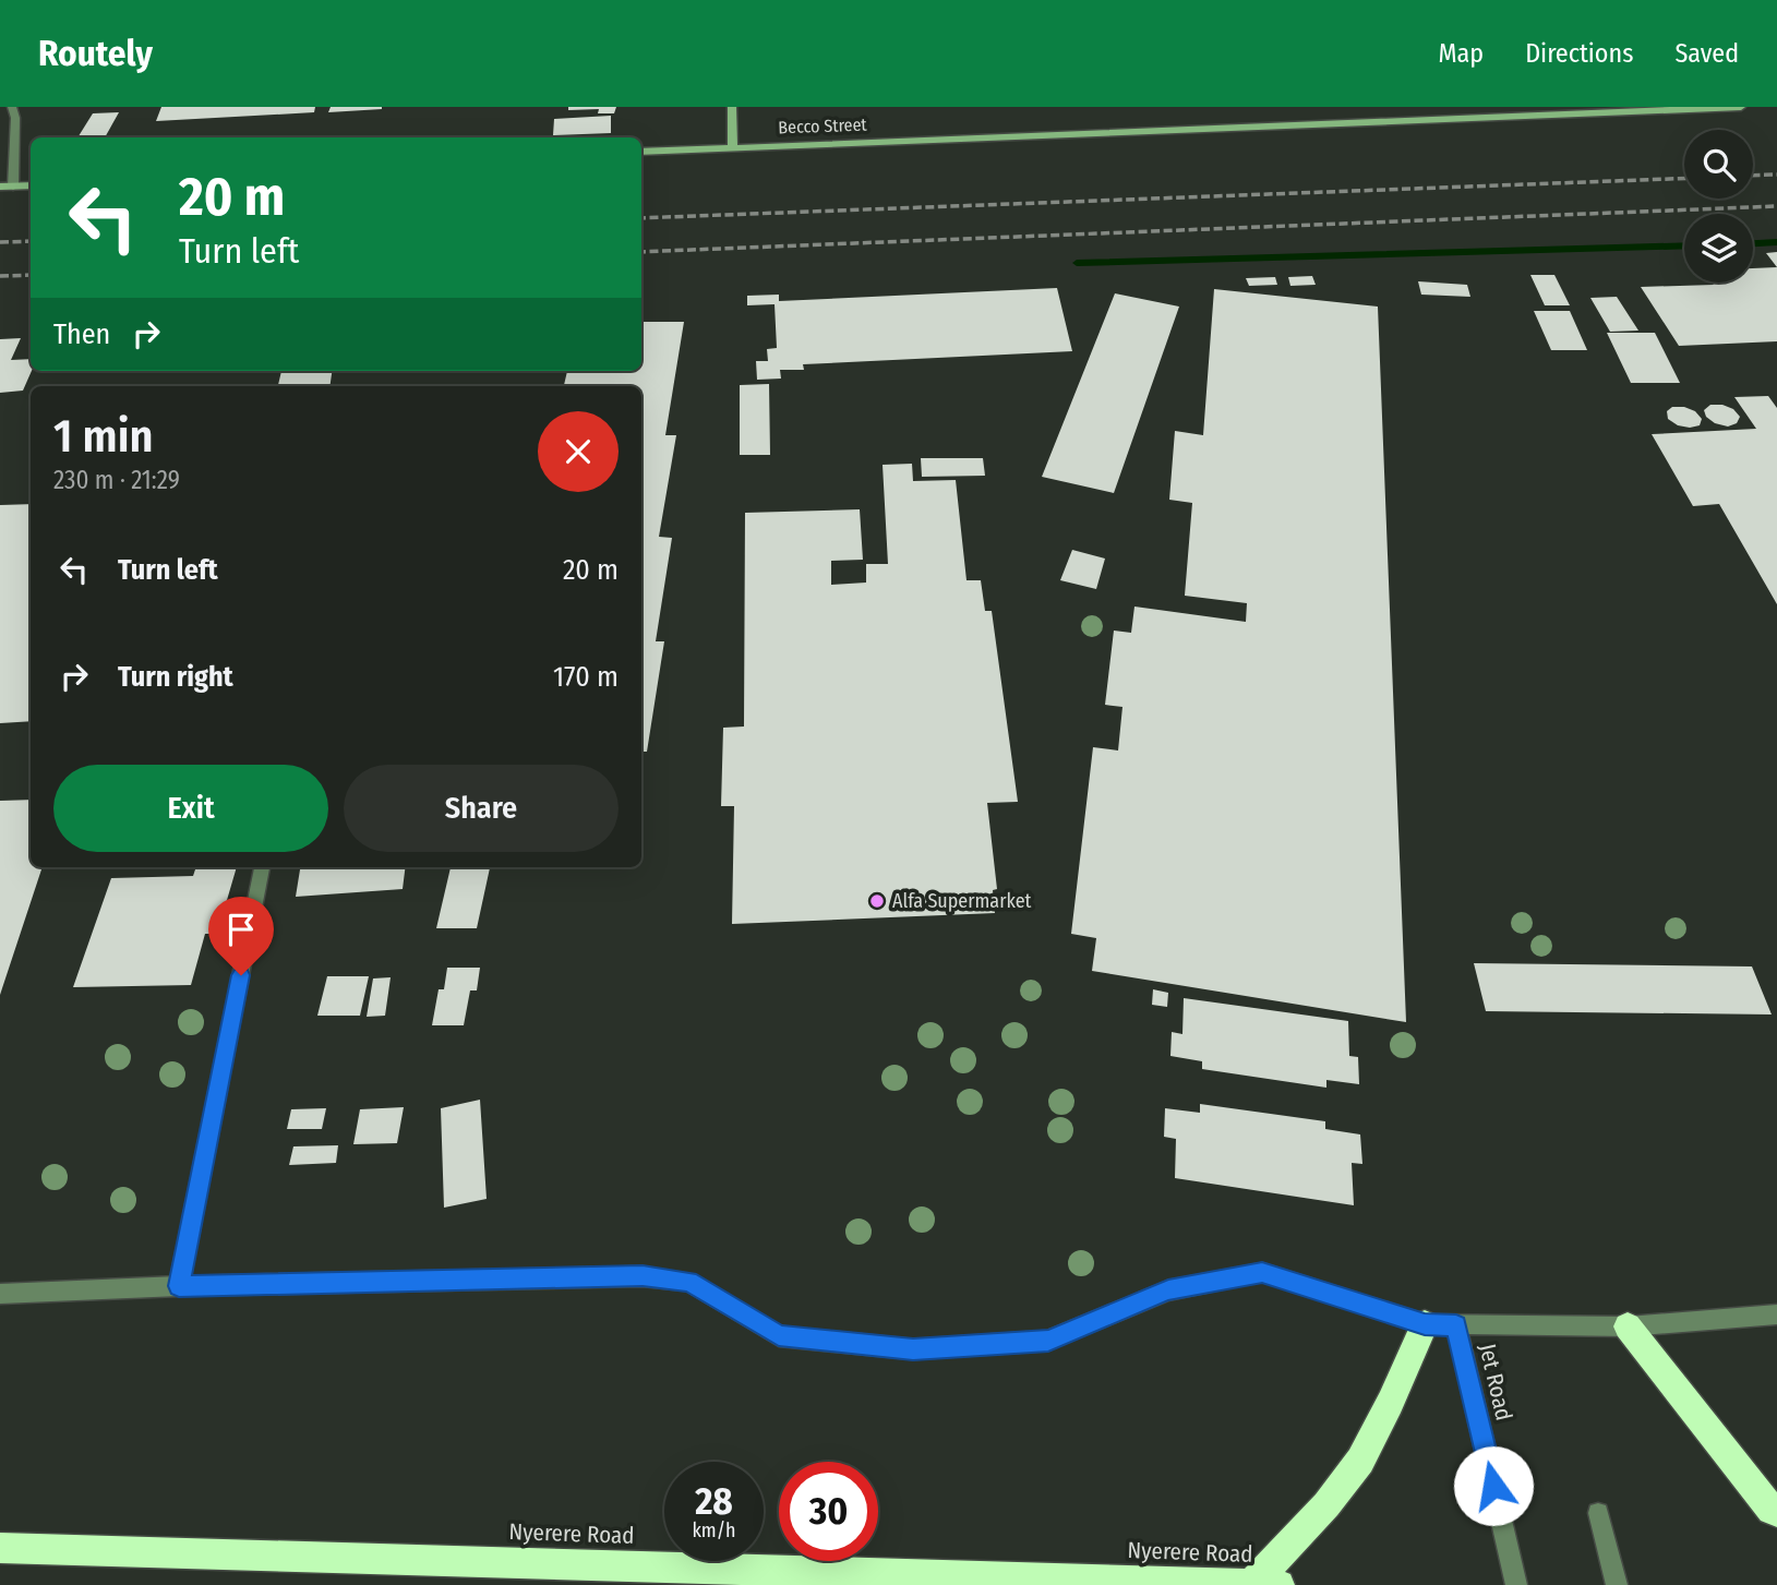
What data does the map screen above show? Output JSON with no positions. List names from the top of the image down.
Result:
{
  "streets": {
    "highway": ["Nyerere Road"],
    "street": ["Becco Street", "Jet Road"]
  },
  "places": ["Alfa Supermarket"],
  "page": {
    "header": "Routely",
    "nav": ["Map", "Directions", "Saved"],
    "turn": ["20 m", "Turn left"],
    "then": "Then",
    "heading": ["1 min", "230 m · 21:29"],
    "list": [
      {
        "name": "Turn left",
        "value": "20 m"
      },
      {
        "name": "Turn right",
        "value": "170 m"
      }
    ],
    "buttons": ["Exit", "Share"],
    "speed": "28 km/h",
    "limit": "30"
  }
}
